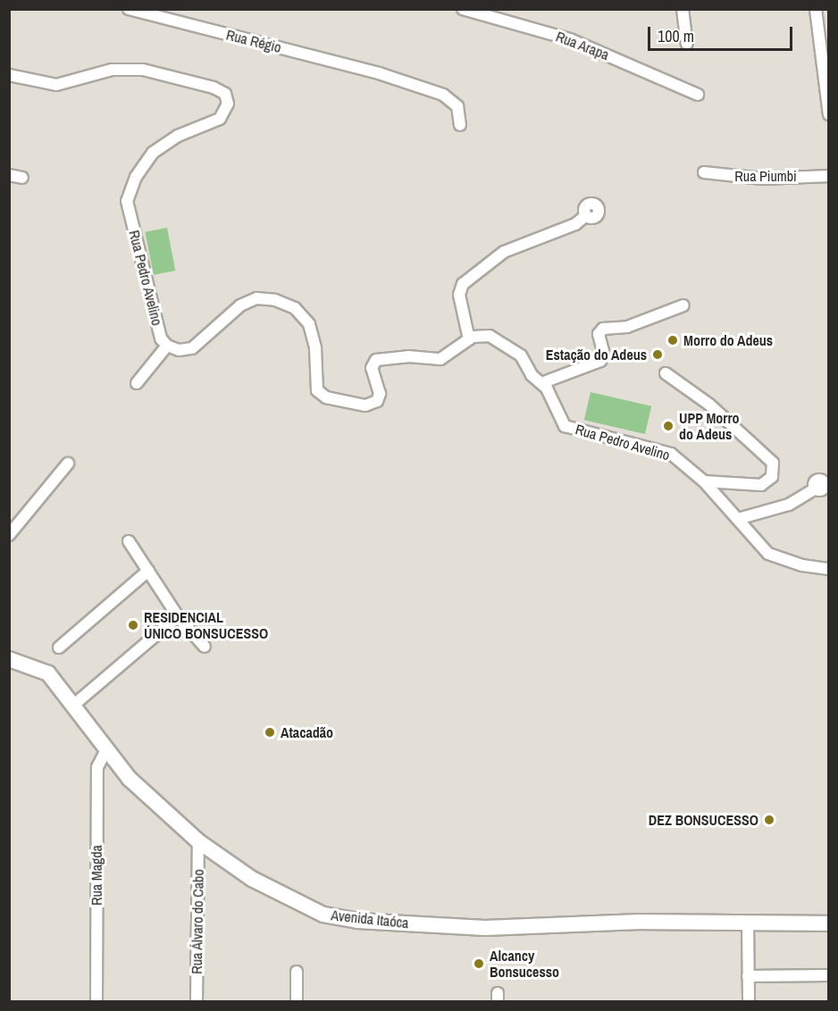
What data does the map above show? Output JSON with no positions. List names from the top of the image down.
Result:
{
  "streets": {
    "main road": ["Avenida Itaóca"],
    "street": [
      "Rua Régio",
      "Rua Arapa",
      "Rua Piumbi",
      "Rua Pedro Avelino",
      "Rua Magda",
      "Rua Álvaro do Cabo"
    ]
  },
  "crossings": [
    ["Rua Magda", "Avenida Itaóca"],
    ["Avenida Itaóca", "Rua Álvaro do Cabo"]
  ],
  "places": [
    "Morro do Adeus",
    "Estação do Adeus",
    "UPP Morro do Adeus",
    "RESIDENCIAL ÚNICO BONSUCESSO",
    "Atacadão",
    "DEZ BONSUCESSO",
    "Alcancy Bonsucesso"
  ],
  "scale_bar": "100 m"
}
